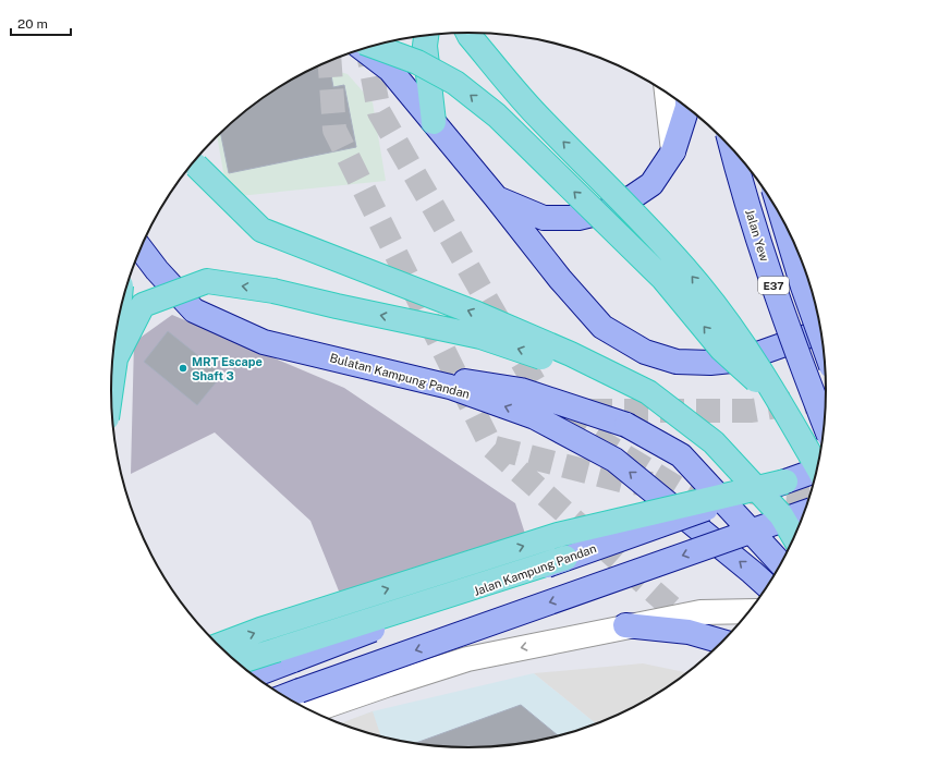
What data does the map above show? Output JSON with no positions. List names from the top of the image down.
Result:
{
  "streets": {
    "main road": [
      "Jalan Yew",
      "E37",
      "Bulatan Kampung Pandan",
      "Jalan Kampung Pandan"
    ]
  },
  "places": ["MRT Escape Shaft 3"],
  "scale_bar": "20 m"
}
